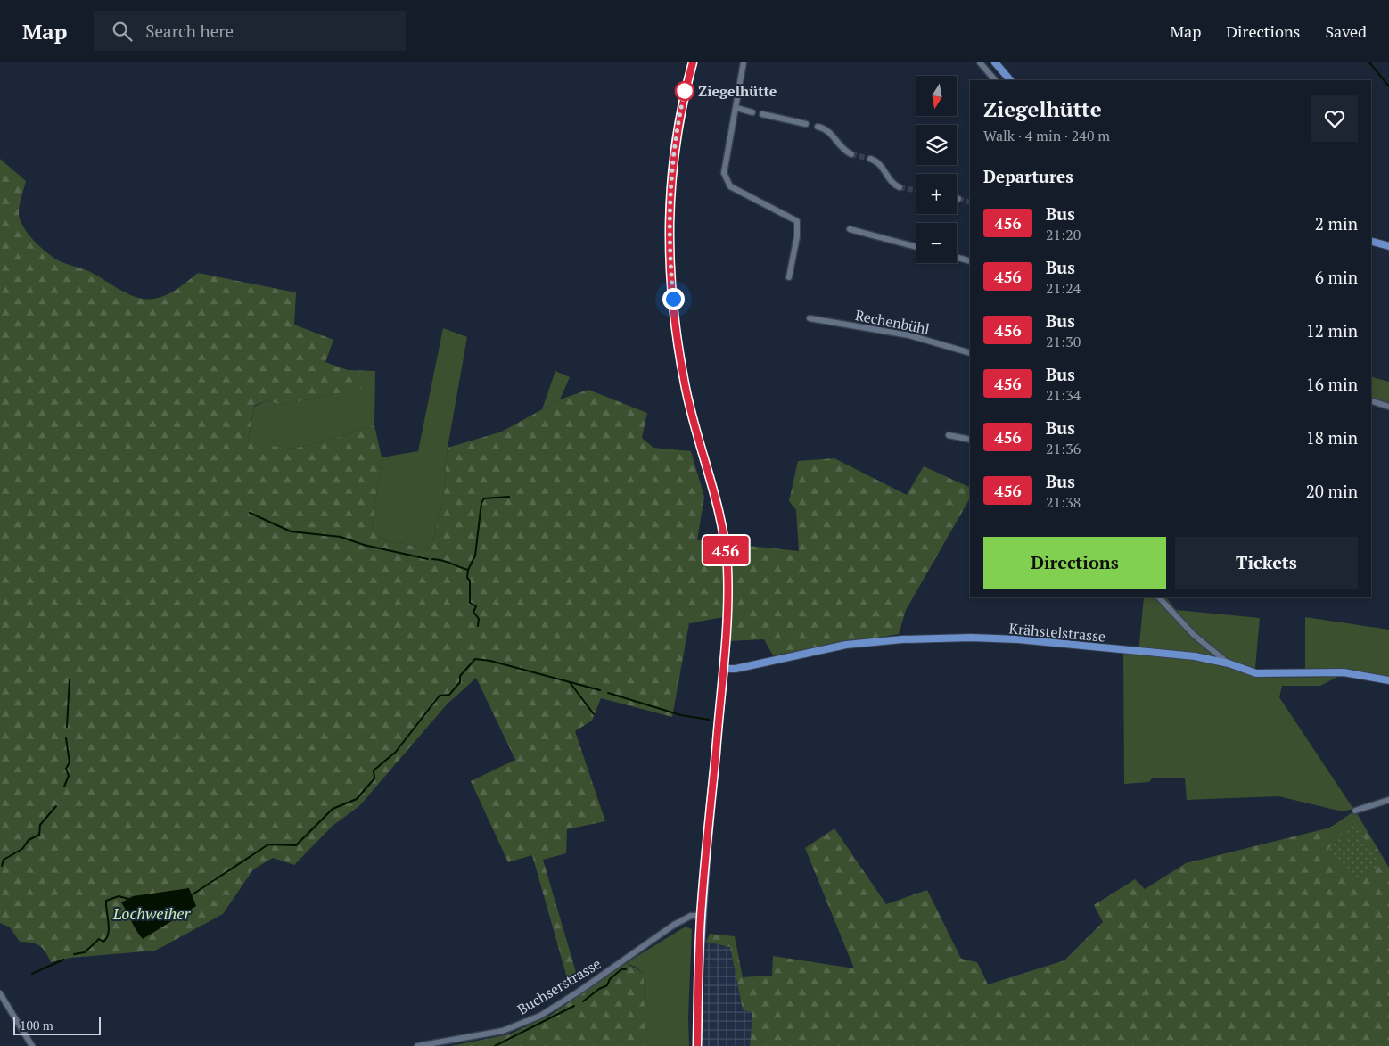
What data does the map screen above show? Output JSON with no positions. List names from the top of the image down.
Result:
{
  "streets": {
    "main road": ["Krähstelstrasse"],
    "street": ["Rechenbühl", "Buchserstrasse"]
  },
  "water": ["Lochweiher"],
  "places": ["Ziegelhütte"],
  "lines": ["bus line 456"],
  "scale_bar": "100 m",
  "north": "bottom",
  "page": {
    "header": "Map",
    "search": "Search here",
    "nav": ["Map", "Directions", "Saved"],
    "on_map": "456",
    "map_buttons": ["+", "−"],
    "heading": [
      ["Ziegelhütte", "Walk · 4 min · 240 m"],
      "Departures"
    ],
    "list": [
      {
        "mark": "456",
        "name": "Bus",
        "note": "21:20",
        "value": "2 min"
      },
      {
        "mark": "456",
        "name": "Bus",
        "note": "21:24",
        "value": "6 min"
      },
      {
        "mark": "456",
        "name": "Bus",
        "note": "21:30",
        "value": "12 min"
      },
      {
        "mark": "456",
        "name": "Bus",
        "note": "21:34",
        "value": "16 min"
      },
      {
        "mark": "456",
        "name": "Bus",
        "note": "21:36",
        "value": "18 min"
      },
      {
        "mark": "456",
        "name": "Bus",
        "note": "21:38",
        "value": "20 min"
      }
    ],
    "buttons": ["Directions", "Tickets"],
    "scale": "100 m"
  }
}
